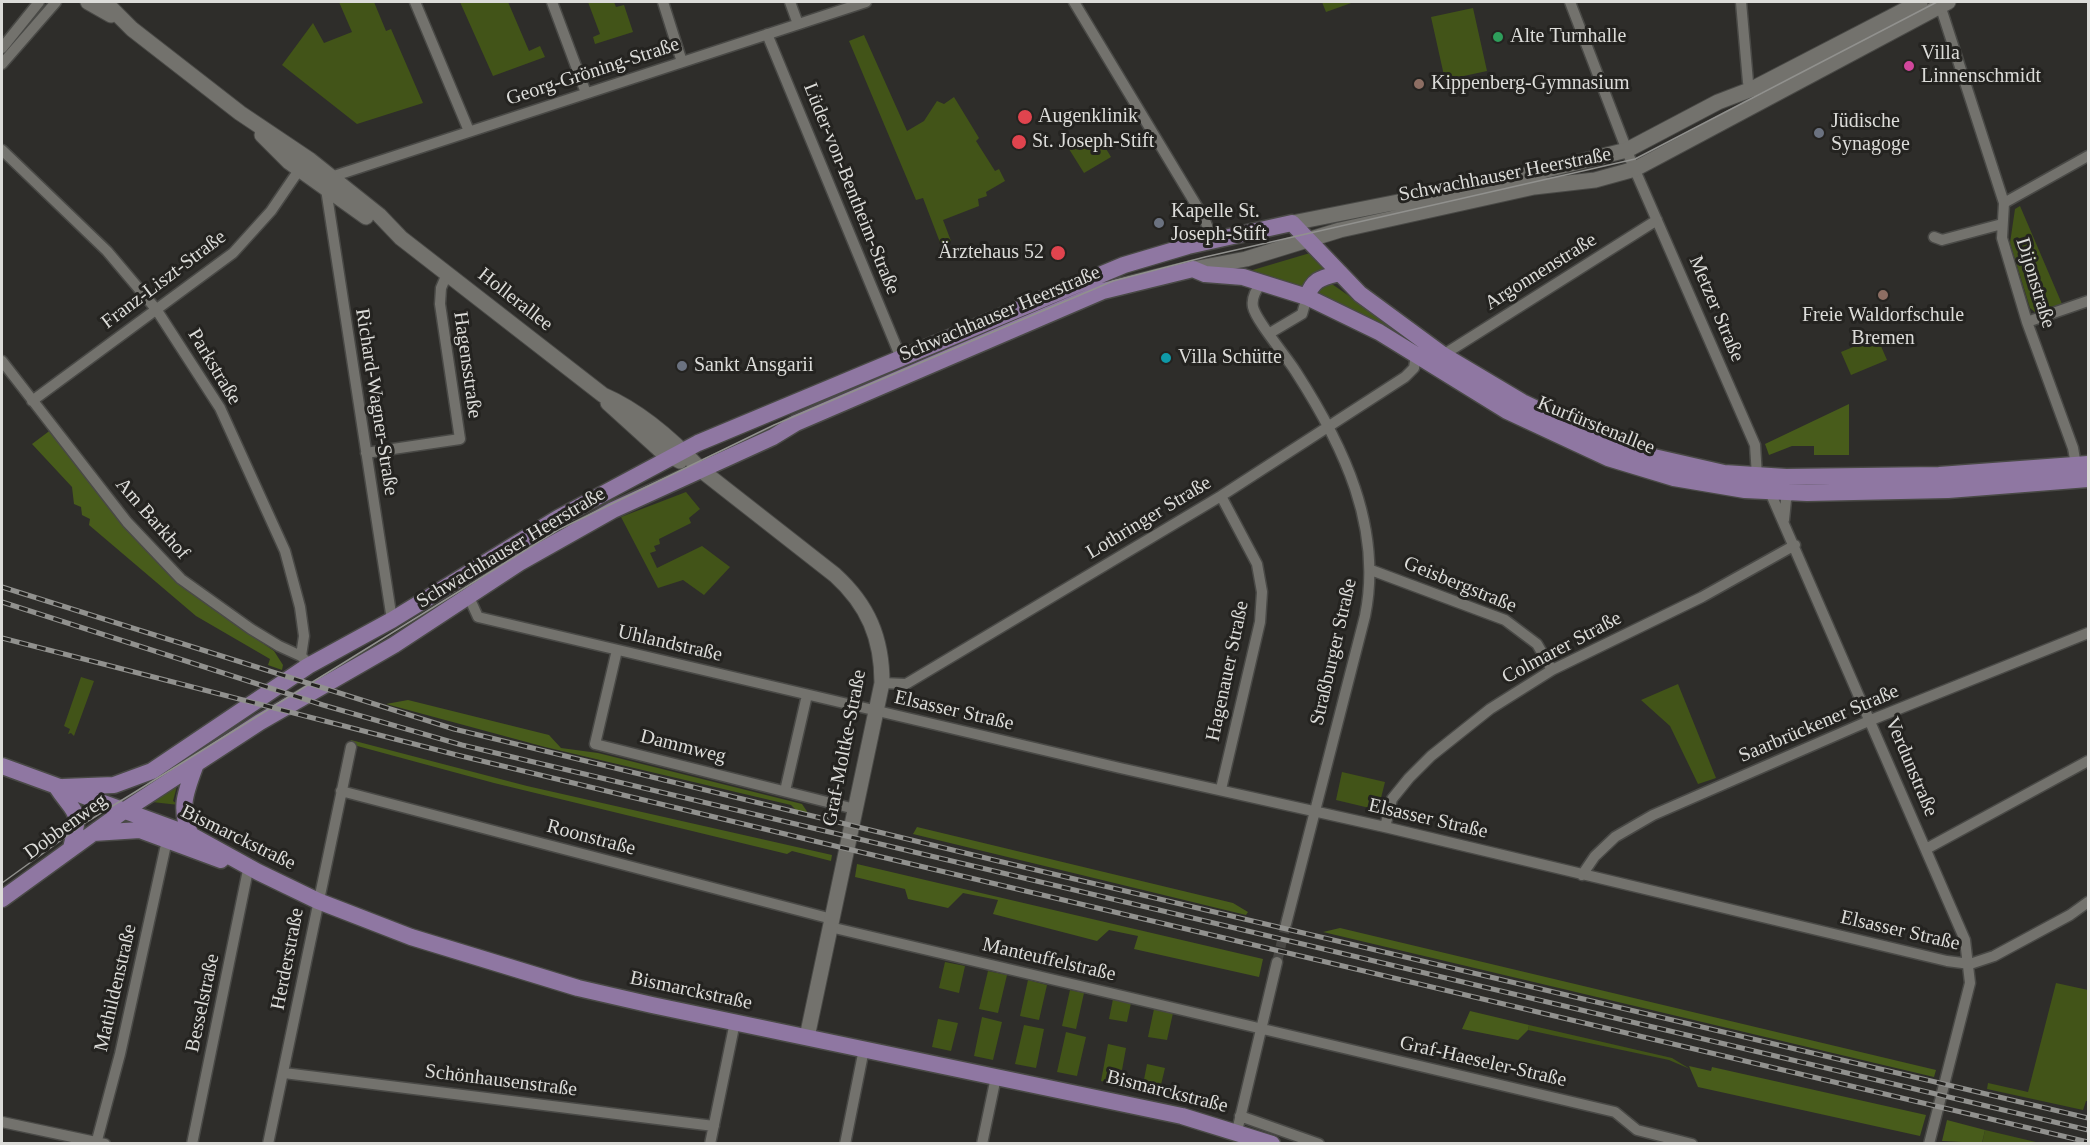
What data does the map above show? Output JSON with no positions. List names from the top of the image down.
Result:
{
  "streets": {
    "main road": [
      "Schwachhauser Heerstraße",
      "Hollerallee",
      "Kurfürstenallee",
      "Graf-Moltke-Straße",
      "Dobbenweg",
      "Bismarckstraße"
    ],
    "street": [
      "Georg-Gröning-Straße",
      "Lüder-von-Bentheim-Straße",
      "Argonnenstraße",
      "Franz-Liszt-Straße",
      "Dijonstraße",
      "Metzer Straße",
      "Hagensstraße",
      "Parkstraße",
      "Richard-Wagner-Straße",
      "Lothringer Straße",
      "Am Barkhof",
      "Geisbergstraße",
      "Uhlandstraße",
      "Colmarer Straße",
      "Straßburger Straße",
      "Hagenauer Straße",
      "Elsasser Straße",
      "Saarbrückener Straße",
      "Dammweg",
      "Verdunstraße",
      "Roonstraße",
      "Herderstraße",
      "Manteuffelstraße",
      "Mathildenstraße",
      "Besselstraße",
      "Graf-Haeseler-Straße",
      "Schönhausenstraße"
    ]
  },
  "crossings": [
    ["Georg-Gröning-Straße", "Lüder-von-Bentheim-Straße"],
    ["Georg-Gröning-Straße", "Hollerallee"],
    ["Georg-Gröning-Straße", "Richard-Wagner-Straße"],
    ["Schwachhauser Heerstraße", "Lüder-von-Bentheim-Straße"],
    ["Schwachhauser Heerstraße", "Dijonstraße"],
    ["Schwachhauser Heerstraße", "Hollerallee"],
    ["Schwachhauser Heerstraße", "Metzer Straße"],
    ["Schwachhauser Heerstraße", "Parkstraße"],
    ["Schwachhauser Heerstraße", "Richard-Wagner-Straße"],
    ["Schwachhauser Heerstraße", "Kurfürstenallee"],
    ["Schwachhauser Heerstraße", "Am Barkhof"],
    ["Schwachhauser Heerstraße", "Uhlandstraße"],
    ["Schwachhauser Heerstraße", "Graf-Moltke-Straße"],
    ["Schwachhauser Heerstraße", "Dobbenweg"],
    ["Schwachhauser Heerstraße", "Bismarckstraße"],
    ["Argonnenstraße", "Metzer Straße"],
    ["Argonnenstraße", "Kurfürstenallee"],
    ["Franz-Liszt-Straße", "Hollerallee"],
    ["Franz-Liszt-Straße", "Parkstraße"],
    ["Franz-Liszt-Straße", "Am Barkhof"],
    ["Dijonstraße", "Kurfürstenallee"],
    ["Hollerallee", "Hagensstraße"],
    ["Hollerallee", "Richard-Wagner-Straße"],
    ["Hollerallee", "Graf-Moltke-Straße"],
    ["Metzer Straße", "Kurfürstenallee"],
    ["Hagensstraße", "Richard-Wagner-Straße"],
    ["Parkstraße", "Am Barkhof"],
    ["Kurfürstenallee", "Lothringer Straße"],
    ["Kurfürstenallee", "Straßburger Straße"],
    ["Kurfürstenallee", "Verdunstraße"],
    ["Lothringer Straße", "Straßburger Straße"],
    ["Lothringer Straße", "Hagenauer Straße"],
    ["Lothringer Straße", "Graf-Moltke-Straße"],
    ["Geisbergstraße", "Colmarer Straße"],
    ["Geisbergstraße", "Straßburger Straße"],
    ["Uhlandstraße", "Elsasser Straße"],
    ["Uhlandstraße", "Dammweg"],
    ["Uhlandstraße", "Graf-Moltke-Straße"],
    ["Colmarer Straße", "Elsasser Straße"],
    ["Colmarer Straße", "Verdunstraße"],
    ["Straßburger Straße", "Elsasser Straße"],
    ["Hagenauer Straße", "Elsasser Straße"],
    ["Elsasser Straße", "Saarbrückener Straße"],
    ["Elsasser Straße", "Graf-Moltke-Straße"],
    ["Elsasser Straße", "Verdunstraße"],
    ["Saarbrückener Straße", "Verdunstraße"],
    ["Dammweg", "Graf-Moltke-Straße"],
    ["Graf-Moltke-Straße", "Bismarckstraße"],
    ["Graf-Moltke-Straße", "Roonstraße"],
    ["Graf-Moltke-Straße", "Manteuffelstraße"],
    ["Dobbenweg", "Bismarckstraße"],
    ["Bismarckstraße", "Herderstraße"],
    ["Bismarckstraße", "Besselstraße"],
    ["Roonstraße", "Herderstraße"],
    ["Roonstraße", "Manteuffelstraße"],
    ["Herderstraße", "Schönhausenstraße"],
    ["Manteuffelstraße", "Graf-Haeseler-Straße"]
  ],
  "places": [
    "Alte Turnhalle",
    "Villa Linnenschmidt",
    "Kippenberg-Gymnasium",
    "Augenklinik",
    "Jüdische Synagoge",
    "St. Joseph-Stift",
    "Kapelle St. Joseph-Stift",
    "Ärztehaus 52",
    "Freie Waldorfschule Bremen",
    "Villa Schütte",
    "Sankt Ansgarii"
  ]
}
